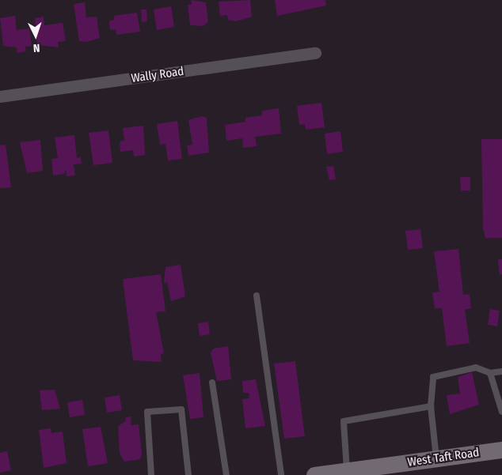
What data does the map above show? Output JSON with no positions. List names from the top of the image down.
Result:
{
  "streets": {
    "main road": ["West Taft Road"],
    "street": ["Wally Road"]
  },
  "north": "bottom"
}
